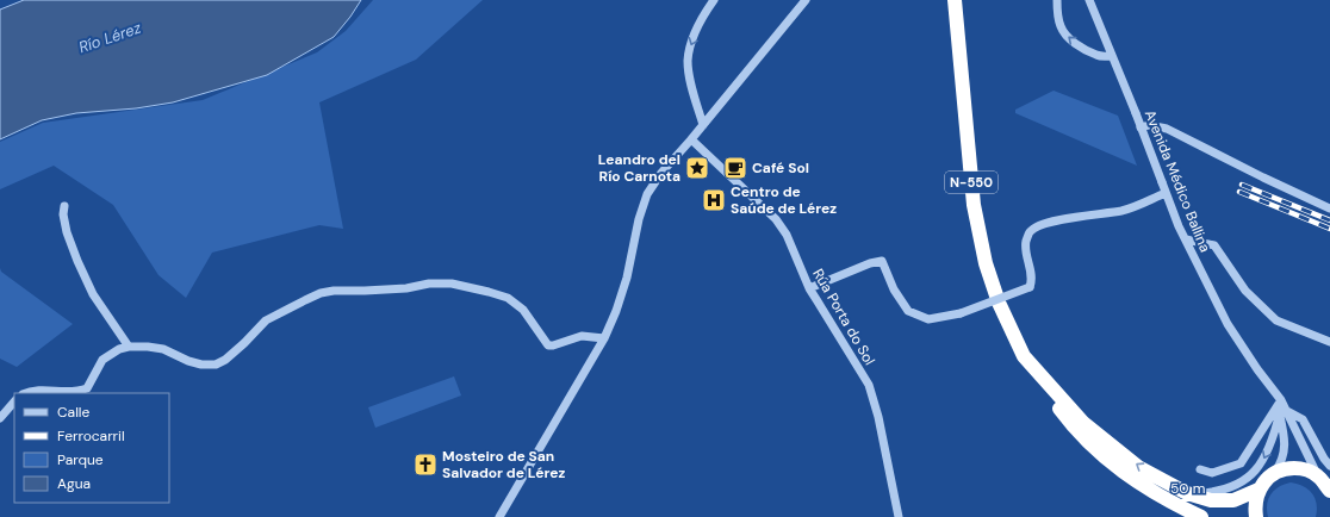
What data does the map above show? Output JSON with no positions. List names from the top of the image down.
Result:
{
  "streets": {
    "highway": ["N-550"],
    "street": ["Avenida Médico Ballina", "Rúa Porta do Sol"]
  },
  "crossings": [
    ["Avenida Médico Ballina", "N-550"]
  ],
  "water": ["Río Lérez"],
  "places": {
    "place": ["Leandro del Río Carnota"],
    "cafe": ["Café Sol"],
    "hospital": ["Centro de Saúde de Lérez"],
    "church": ["Mosteiro de San Salvador de Lérez"]
  },
  "legend": [
    "Calle",
    "Ferrocarril",
    "Parque",
    "Agua"
  ],
  "scale_bar": "50 m"
}
